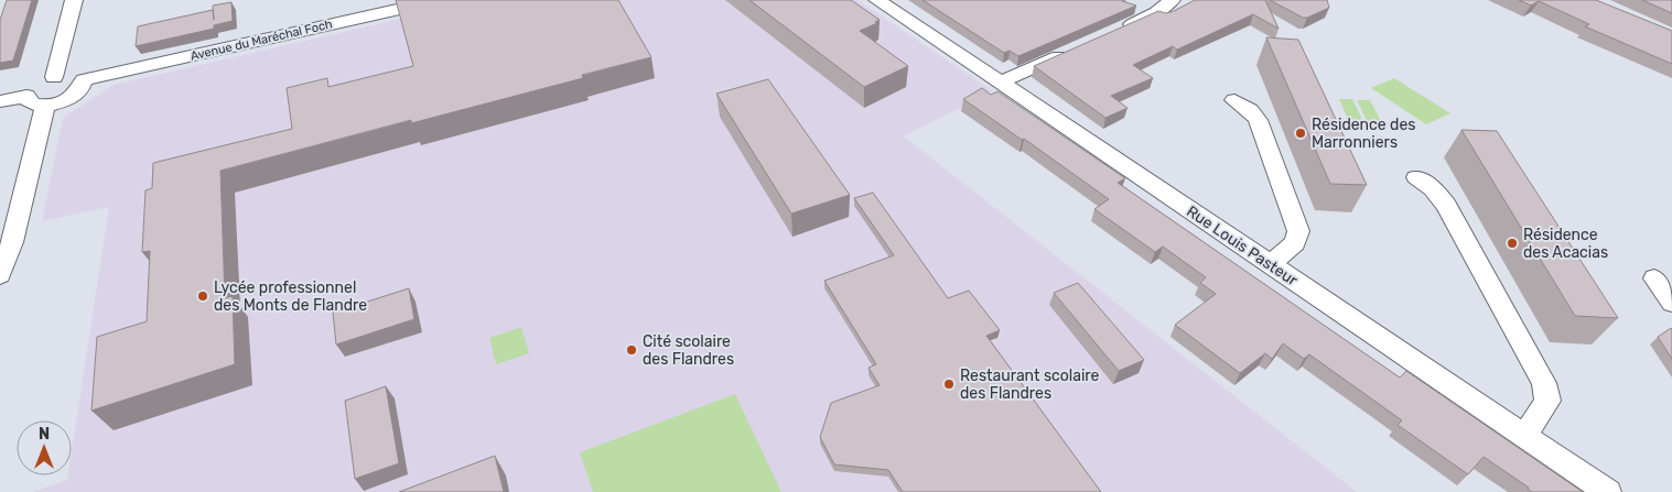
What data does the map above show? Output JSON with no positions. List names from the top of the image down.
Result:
{
  "streets": {
    "street": ["Avenue du Maréchal Foch", "Rue Louis Pasteur"]
  },
  "places": [
    "Résidence des Marronniers",
    "Résidence des Acacias",
    "Lycée professionnel des Monts de Flandre",
    "Cité scolaire des Flandres",
    "Restaurant scolaire des Flandres"
  ],
  "north": "top"
}
